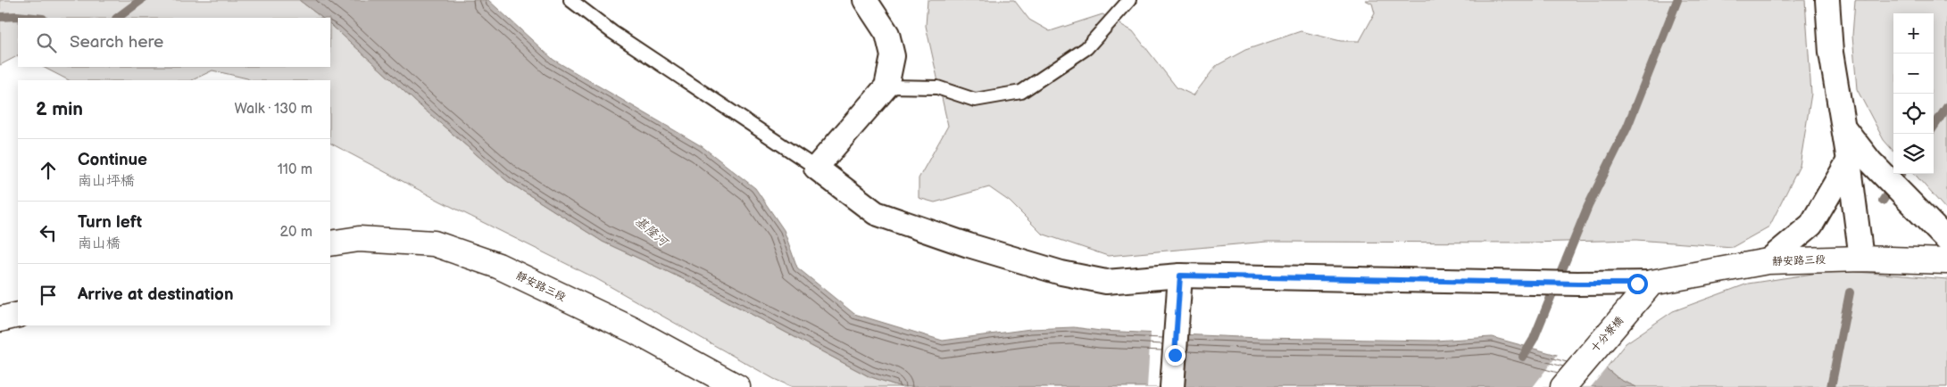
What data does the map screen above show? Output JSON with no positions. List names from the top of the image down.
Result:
{
  "streets": {
    "main road": ["靜安路三段", "十分寮橋"]
  },
  "crossings": [
    ["靜安路三段", "十分寮橋"]
  ],
  "water": ["基隆河"],
  "page": {
    "map_buttons": ["+", "−"],
    "search": "Search here",
    "heading": ["2 min", "Walk · 130 m"],
    "list": [
      ["Continue", "南山坪橋", "110 m"],
      ["Turn left", "南山橋", "20 m"],
      "Arrive at destination"
    ]
  }
}
